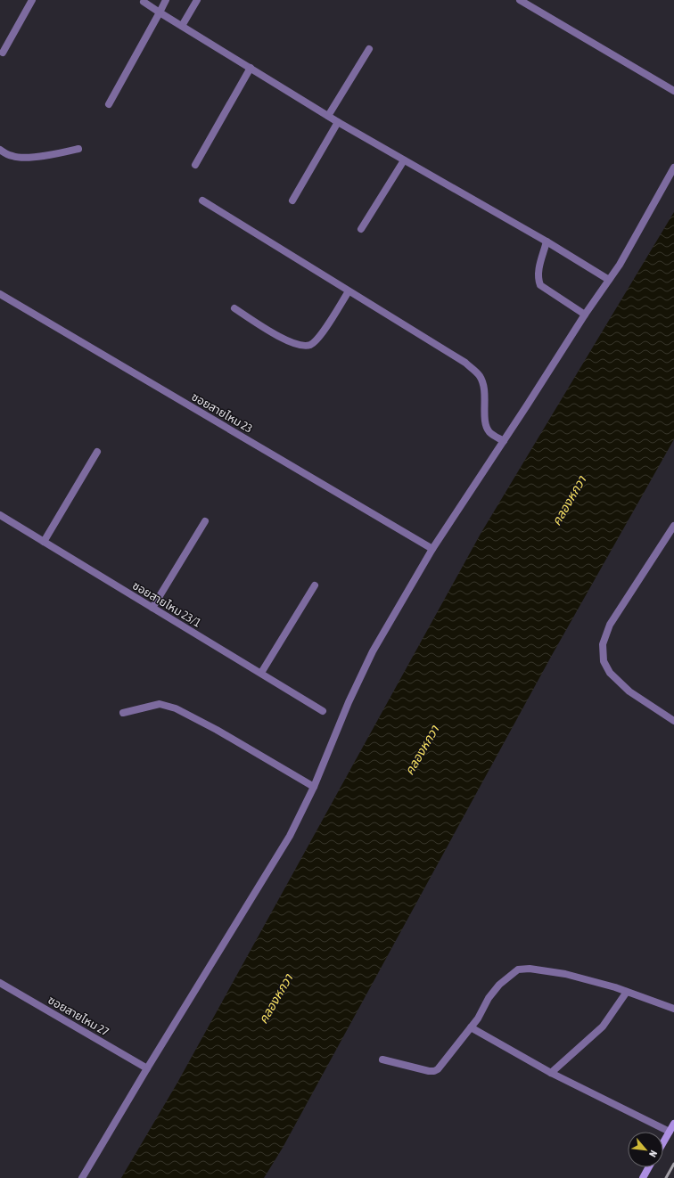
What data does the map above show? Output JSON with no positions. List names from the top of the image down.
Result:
{
  "streets": {
    "street": ["ซอยสายไหม 23", "ซอยสายไหม 23/1", "ซอยสายไหม 27"]
  },
  "water": ["คลองหกวา"],
  "north": "bottom right"
}
